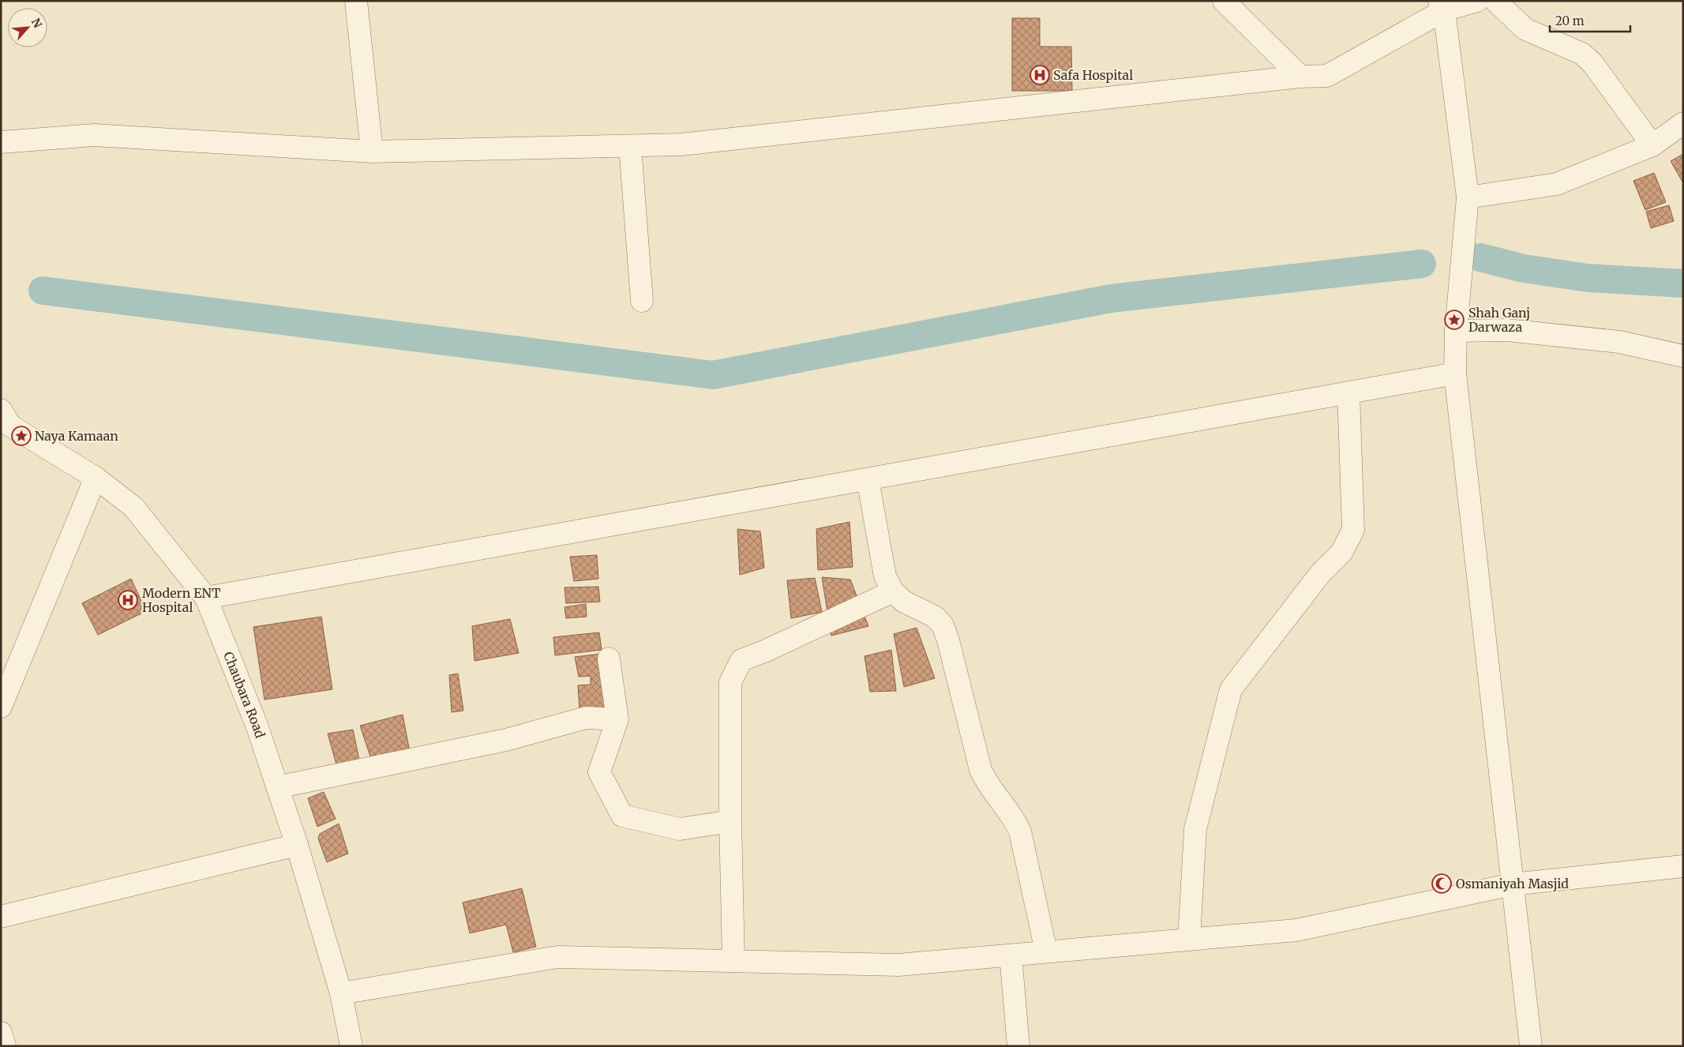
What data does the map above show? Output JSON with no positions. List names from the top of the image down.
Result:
{
  "streets": {
    "street": ["Chaubara Road"]
  },
  "places": {
    "hospital": ["Safa Hospital", "Modern ENT Hospital"],
    "place": ["Shah Ganj Darwaza", "Naya Kamaan"],
    "mosque": ["Osmaniyah Masjid"]
  },
  "scale_bar": "20 m",
  "north": "top right"
}
